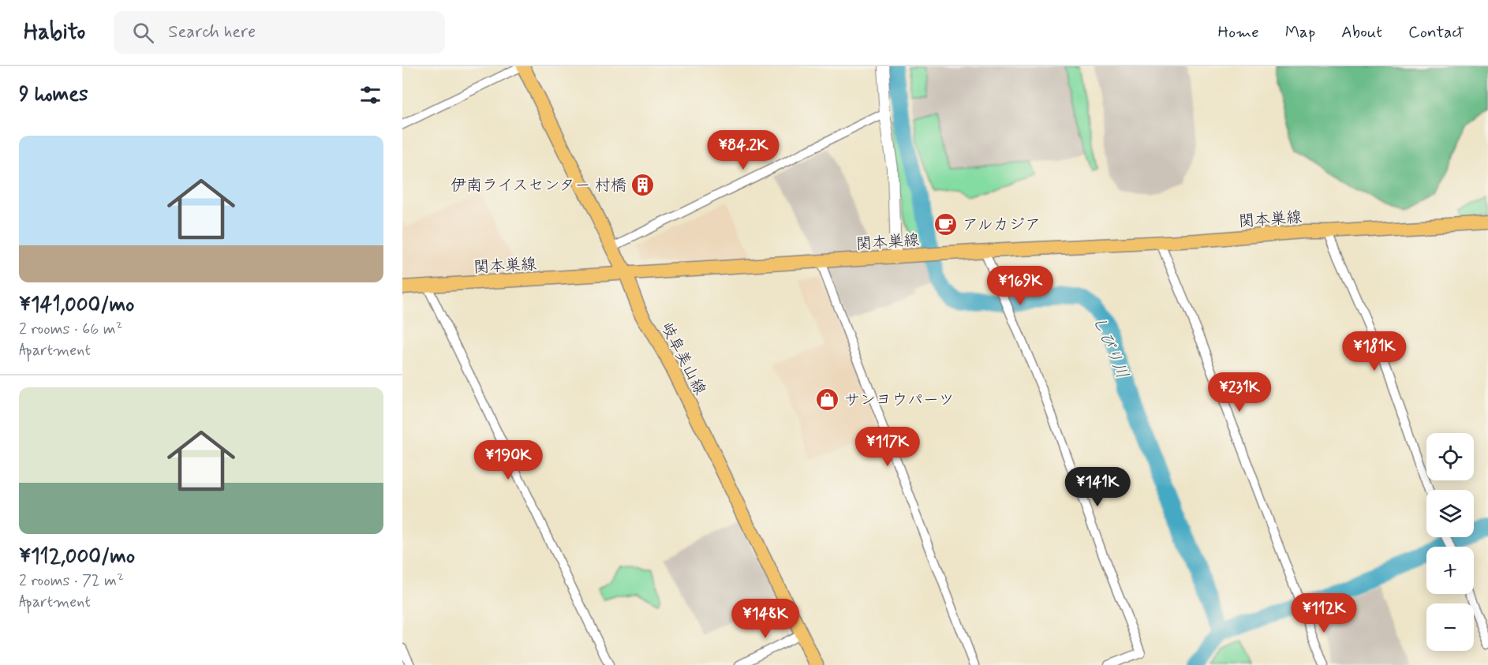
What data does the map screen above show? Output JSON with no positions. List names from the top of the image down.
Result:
{
  "streets": {
    "main road": ["関本巣線", "岐阜美山線"]
  },
  "crossings": [
    ["関本巣線", "岐阜美山線"]
  ],
  "water": ["しびり川"],
  "places": {
    "building": ["伊南ライスセンター 村橋"],
    "cafe": ["アルカジア"],
    "shop": ["サンヨウパーツ"]
  },
  "page": {
    "header": "Habito",
    "search": "Search here",
    "nav": [
      "Home",
      "Map",
      "About",
      "Contact"
    ],
    "heading": "9 homes",
    "list": [
      {
        "name": "¥141,000/mo",
        "note": "2 rooms · 66 m² · Apartment"
      },
      {
        "name": "¥112,000/mo",
        "note": "2 rooms · 72 m² · Apartment"
      }
    ],
    "price": [
      "¥84.2K",
      "¥169K",
      "¥181K",
      "¥231K",
      "¥117K",
      "¥190K",
      "¥141K",
      "¥112K",
      "¥148K"
    ],
    "map_buttons": ["+", "−"]
  }
}
